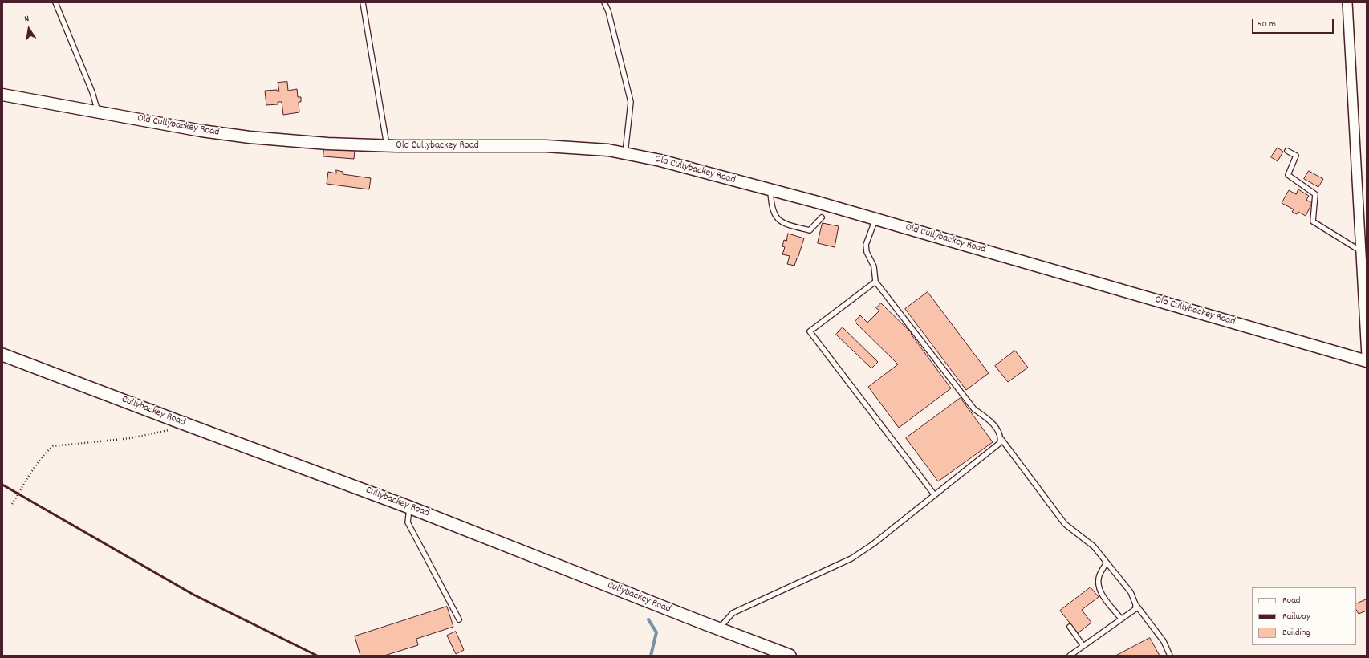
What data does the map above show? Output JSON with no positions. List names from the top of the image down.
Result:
{
  "streets": {
    "main road": ["Cullybackey Road"],
    "street": ["Old Cullybackey Road"]
  },
  "legend": ["Road", "Railway", "Building"],
  "scale_bar": "50 m",
  "north": "top"
}
